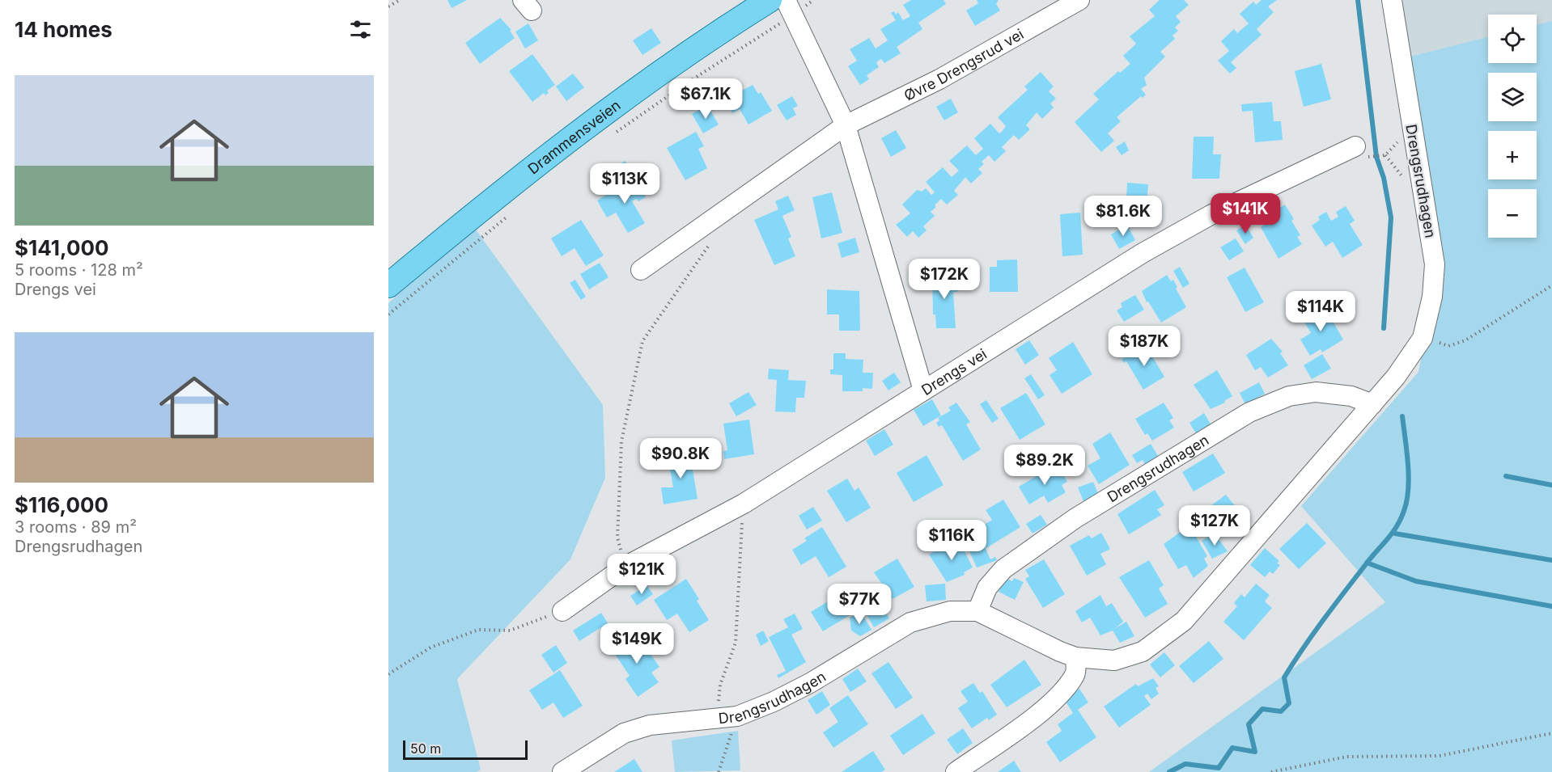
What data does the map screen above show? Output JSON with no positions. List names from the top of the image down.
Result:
{
  "streets": {
    "main road": ["Drammensveien"],
    "street": ["Øvre Drengsrud vei", "Drengsrudhagen", "Drengs vei"]
  },
  "scale_bar": "50 m",
  "page": {
    "heading": "14 homes",
    "map_buttons": ["+", "−"],
    "list": [
      {
        "name": "$141,000",
        "note": "5 rooms · 128 m² · Drengs vei"
      },
      {
        "name": "$116,000",
        "note": "3 rooms · 89 m² · Drengsrudhagen"
      }
    ],
    "price": [
      "$67.1K",
      "$113K",
      "$141K",
      "$81.6K",
      "$172K",
      "$114K",
      "$187K",
      "$90.8K",
      "$89.2K",
      "$127K",
      "$116K",
      "$121K",
      "$77K",
      "$149K"
    ],
    "scale": "50 m"
  }
}
